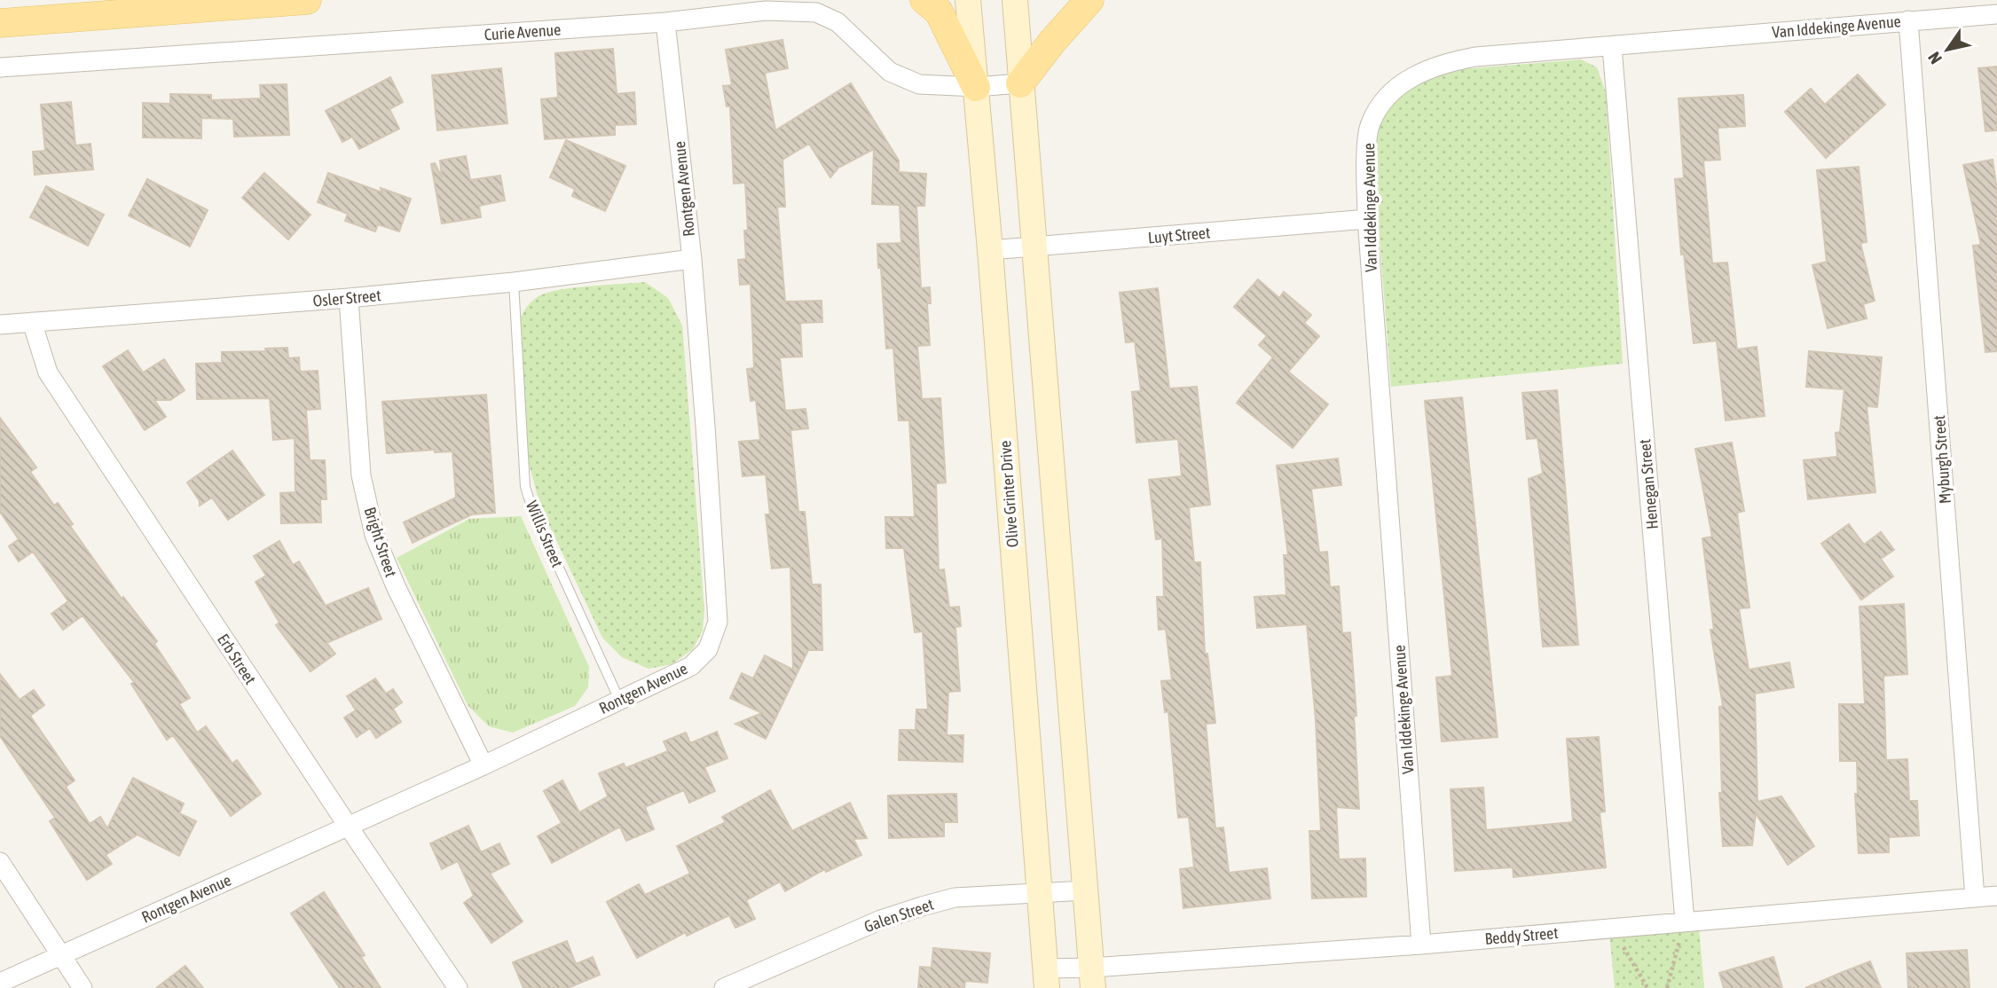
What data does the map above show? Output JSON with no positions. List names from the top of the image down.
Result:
{
  "streets": {
    "street": [
      "Van Iddekinge Avenue",
      "Curie Avenue",
      "Rontgen Avenue",
      "Luyt Street",
      "Osler Street",
      "Myburgh Street",
      "Henegan Street",
      "Olive Grinter Drive",
      "Bright Street",
      "Erb Street",
      "Galen Street",
      "Beddy Street"
    ],
    "lane": ["Willis Street"]
  },
  "crossings": [
    ["Van Iddekinge Avenue", "Luyt Street"],
    ["Van Iddekinge Avenue", "Myburgh Street"],
    ["Van Iddekinge Avenue", "Henegan Street"],
    ["Van Iddekinge Avenue", "Beddy Street"],
    ["Curie Avenue", "Rontgen Avenue"],
    ["Curie Avenue", "Olive Grinter Drive"],
    ["Rontgen Avenue", "Osler Street"],
    ["Rontgen Avenue", "Willis Street"],
    ["Rontgen Avenue", "Bright Street"],
    ["Rontgen Avenue", "Erb Street"],
    ["Luyt Street", "Olive Grinter Drive"],
    ["Osler Street", "Willis Street"],
    ["Osler Street", "Bright Street"],
    ["Osler Street", "Erb Street"],
    ["Myburgh Street", "Beddy Street"],
    ["Henegan Street", "Beddy Street"],
    ["Olive Grinter Drive", "Galen Street"],
    ["Olive Grinter Drive", "Beddy Street"]
  ],
  "north": "bottom left"
}
